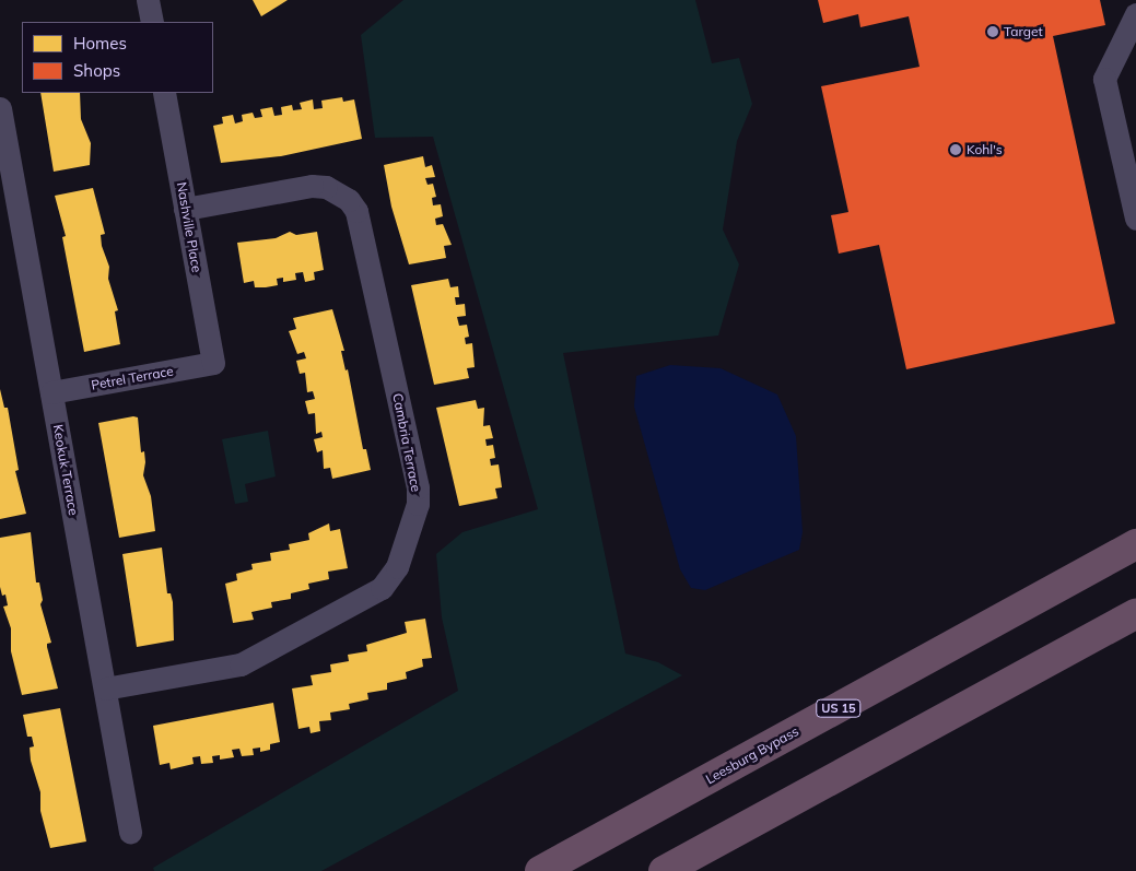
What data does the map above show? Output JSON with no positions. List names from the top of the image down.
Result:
{
  "streets": {
    "highway": ["US 15", "Leesburg Bypass"],
    "street": [
      "Nashville Place",
      "Petrel Terrace",
      "Cambria Terrace",
      "Keokuk Terrace"
    ]
  },
  "crossings": [
    ["Nashville Place", "Petrel Terrace"],
    ["Nashville Place", "Cambria Terrace"],
    ["Petrel Terrace", "Keokuk Terrace"],
    ["Cambria Terrace", "Keokuk Terrace"]
  ],
  "places": ["Target", "Kohl's"],
  "legend": ["Homes", "Shops"]
}
